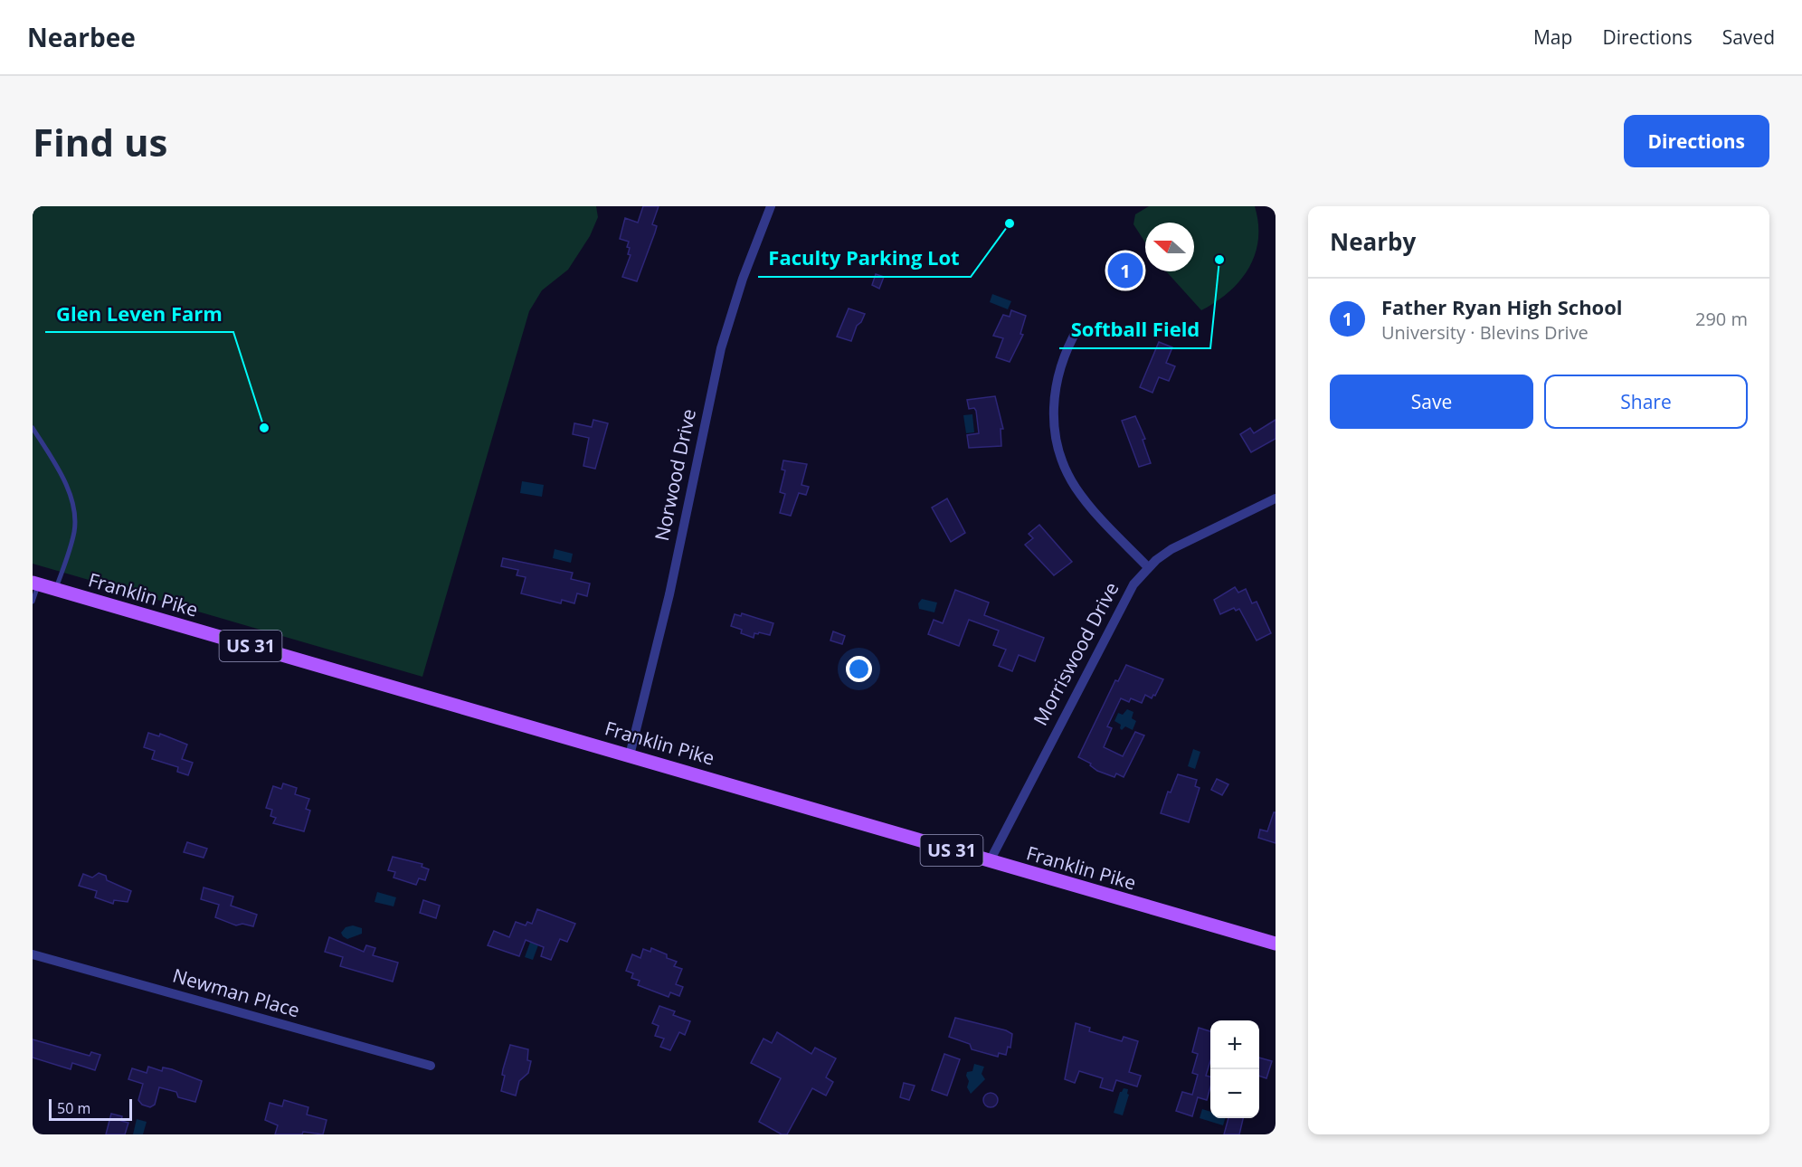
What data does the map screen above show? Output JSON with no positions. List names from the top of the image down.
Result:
{
  "streets": {
    "main road": ["Franklin Pike", "US 31"],
    "street": ["Norwood Drive", "Morriswood Drive", "Newman Place"]
  },
  "crossings": [
    ["Norwood Drive", "Franklin Pike"],
    ["Franklin Pike", "Morriswood Drive"]
  ],
  "places": ["Faculty Parking Lot", "Softball Field", "Glen Leven Farm"],
  "scale_bar": "50 m",
  "north": "left",
  "page": {
    "header": "Nearbee",
    "nav": ["Map", "Directions", "Saved"],
    "buttons": [
      "Directions",
      ["Save", "Share"]
    ],
    "title": "Find us",
    "heading": "Nearby",
    "pins": "1",
    "list": [
      {
        "mark": "1",
        "name": "Father Ryan High School",
        "note": "University · Blevins Drive",
        "value": "290 m"
      }
    ],
    "map_buttons": ["+", "−"],
    "scale": "50 m"
  }
}
